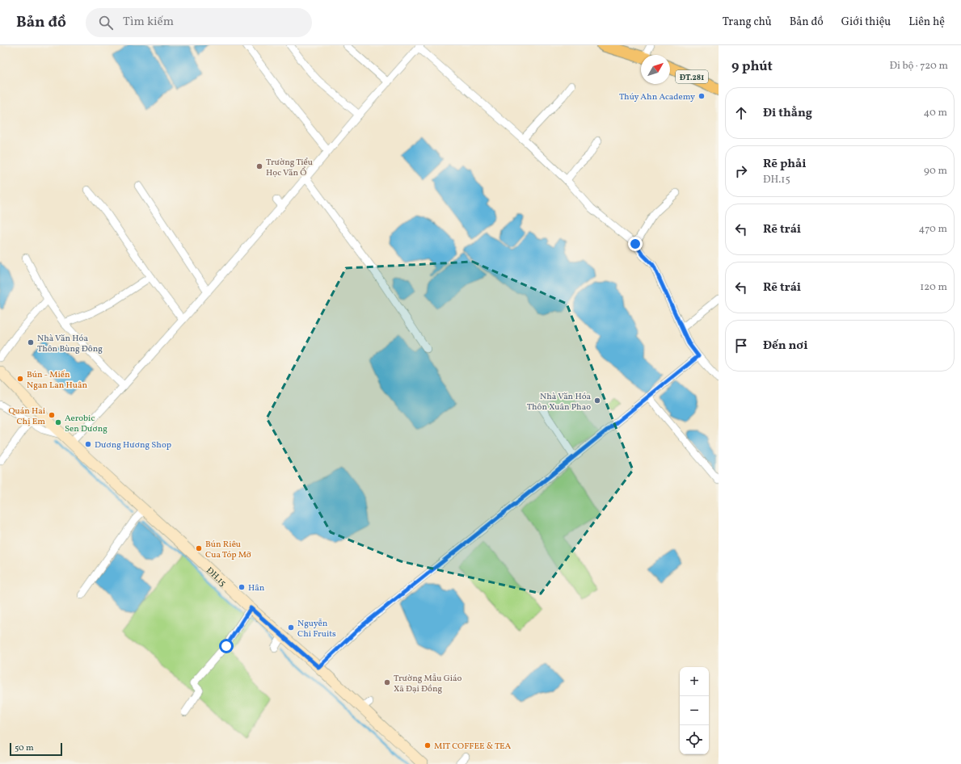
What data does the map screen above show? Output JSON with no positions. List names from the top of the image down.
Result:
{
  "streets": {
    "main road": ["ĐT.281", "ĐH.15"]
  },
  "places": [
    "Thúy Ahn Academy",
    "Trường Tiểu Học Văn Ổ",
    "Nhà Văn Hóa Thôn Bùng Đông",
    "Bún - Miến Ngan Lan Huân",
    "Nhà Văn Hóa Thôn Xuân Phao",
    "Quán Hai Chị Em",
    "Aerobic Sen Dương",
    "Dương Hương Shop",
    "Bún Riêu Cua Tóp Mỡ",
    "Hân",
    "Nguyễn Chi Fruits",
    "Trường Mẫu Giáo Xã Đại Đồng",
    "MIT COFFEE & TEA"
  ],
  "scale_bar": "50 m",
  "north": "top right",
  "page": {
    "header": "Bản đồ",
    "search": "Tìm kiếm",
    "nav": [
      "Trang chủ",
      "Bản đồ",
      "Giới thiệu",
      "Liên hệ"
    ],
    "heading": ["9 phút", "Đi bộ · 720 m"],
    "list": [
      ["Đi thẳng", "40 m"],
      ["Rẽ phải", "ĐH.15", "90 m"],
      ["Rẽ trái", "470 m"],
      ["Rẽ trái", "120 m"],
      "Đến nơi"
    ],
    "map_buttons": ["+", "−"],
    "scale": "50 m"
  }
}
